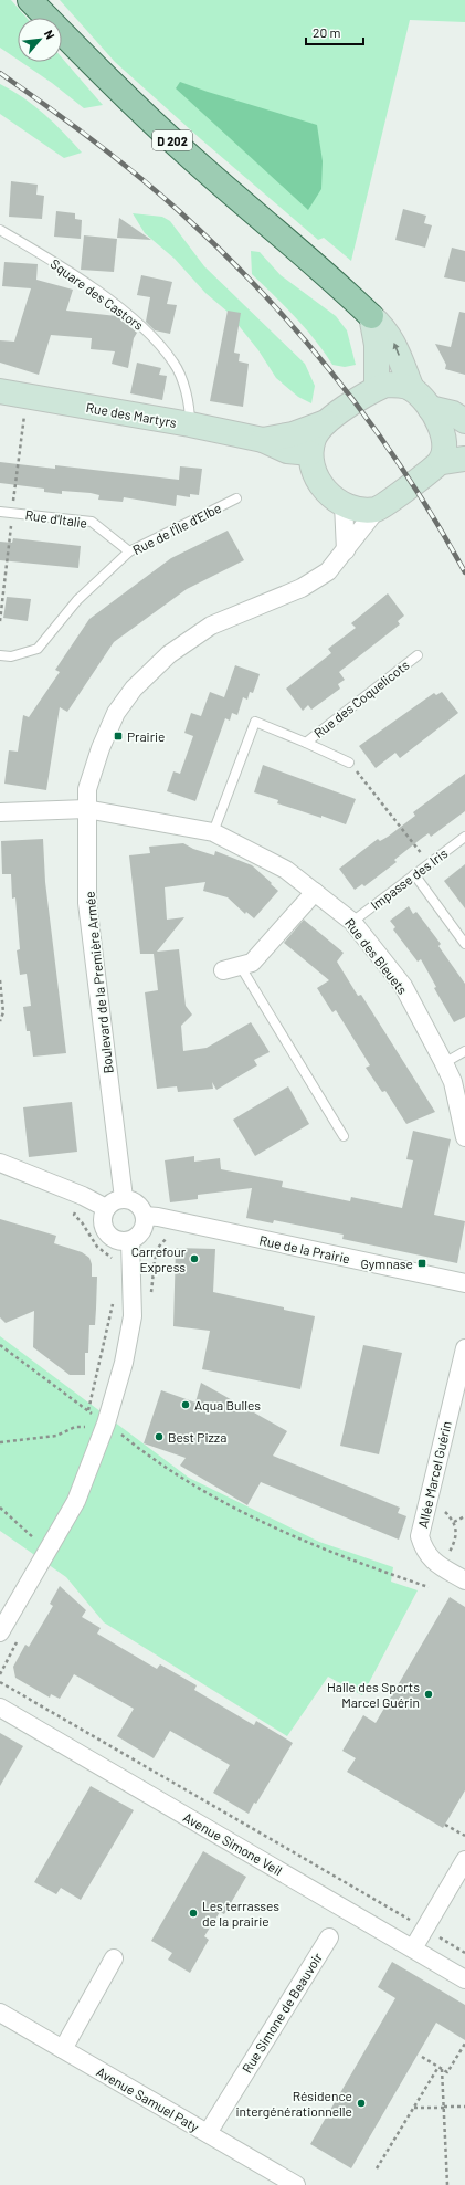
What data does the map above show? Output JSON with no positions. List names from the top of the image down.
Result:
{
  "streets": {
    "main road": ["D 202", "Rue des Martyrs"],
    "street": [
      "Rue des Bleuets",
      "Boulevard de la Première Armée",
      "Rue de la Prairie",
      "Allée Marcel Guérin",
      "Avenue Simone Veil",
      "Rue Simone de Beauvoir",
      "Avenue Samuel Paty"
    ],
    "lane": [
      "Square des Castors",
      "Rue d'Italie",
      "Rue de l'Île d'Elbe",
      "Rue des Coquelicots",
      "Impasse des Iris"
    ]
  },
  "crossings": [
    ["D 202", "Rue des Martyrs"],
    ["D 202", "Boulevard de la Première Armée"],
    ["Square des Castors", "Rue des Martyrs"],
    ["Rue des Martyrs", "Boulevard de la Première Armée"],
    ["Rue d'Italie", "Rue de l'Île d'Elbe"],
    ["Rue des Coquelicots", "Rue des Bleuets"],
    ["Impasse des Iris", "Rue des Bleuets"],
    ["Rue des Bleuets", "Boulevard de la Première Armée"],
    ["Boulevard de la Première Armée", "Rue de la Prairie"],
    ["Rue Simone de Beauvoir", "Avenue Samuel Paty"]
  ],
  "places": {
    "transit": ["Prairie", "Gymnase"],
    "other": [
      "Carrefour Express",
      "Aqua Bulles",
      "Best Pizza",
      "Halle des Sports Marcel Guérin",
      "Les terrasses de la prairie",
      "Résidence intergénérationnelle"
    ]
  },
  "scale_bar": "20 m",
  "north": "top right"
}
